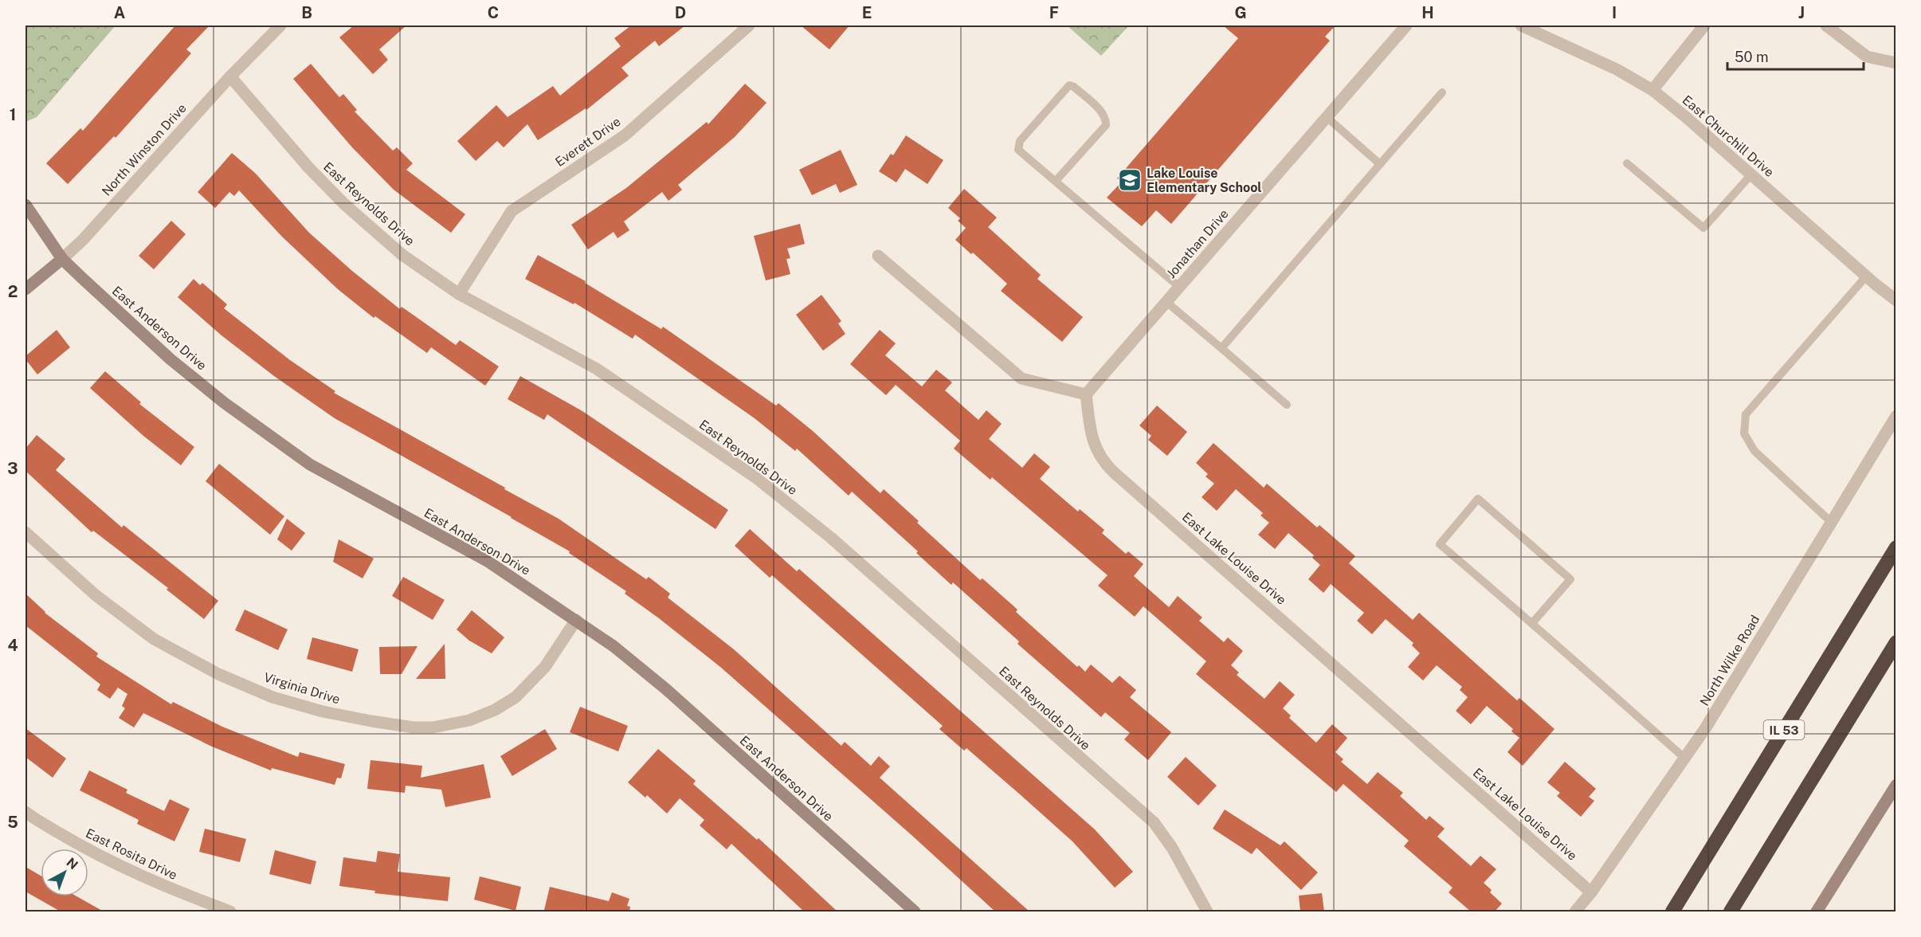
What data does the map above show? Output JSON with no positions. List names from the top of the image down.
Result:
{
  "streets": {
    "highway": ["IL 53"],
    "street": [
      "East Churchill Drive",
      "Everett Drive",
      "North Winston Drive",
      "East Reynolds Drive",
      "Jonathan Drive",
      "East Anderson Drive",
      "East Lake Louise Drive",
      "North Wilke Road",
      "Virginia Drive",
      "East Rosita Drive"
    ]
  },
  "crossings": [
    ["Everett Drive", "East Reynolds Drive"],
    ["North Winston Drive", "East Reynolds Drive"],
    ["North Winston Drive", "East Anderson Drive"],
    ["Jonathan Drive", "East Lake Louise Drive"],
    ["East Anderson Drive", "Virginia Drive"],
    ["East Lake Louise Drive", "North Wilke Road"]
  ],
  "places": {
    "school or university": ["Lake Louise Elementary School"]
  },
  "scale_bar": "50 m",
  "north": "top right",
  "grid": {
    "columns": [
      "A",
      "B",
      "C",
      "D",
      "E",
      "F",
      "G",
      "H",
      "I",
      "J"
    ],
    "rows": [
      "1",
      "2",
      "3",
      "4",
      "5"
    ]
  }
}
